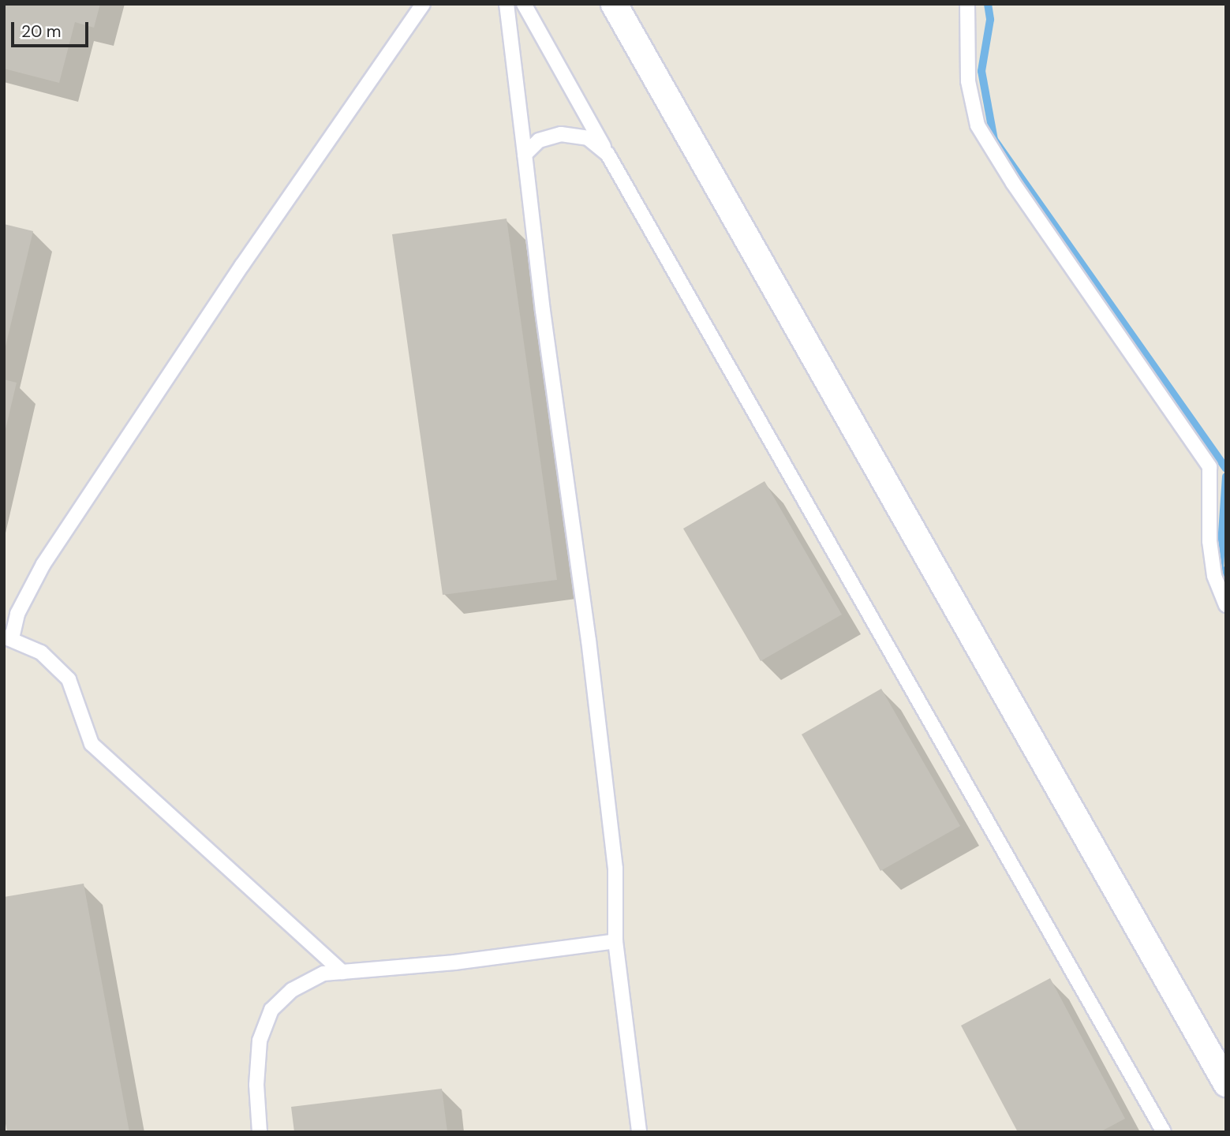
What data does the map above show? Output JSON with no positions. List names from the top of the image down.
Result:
{
  "scale_bar": "20 m"
}
